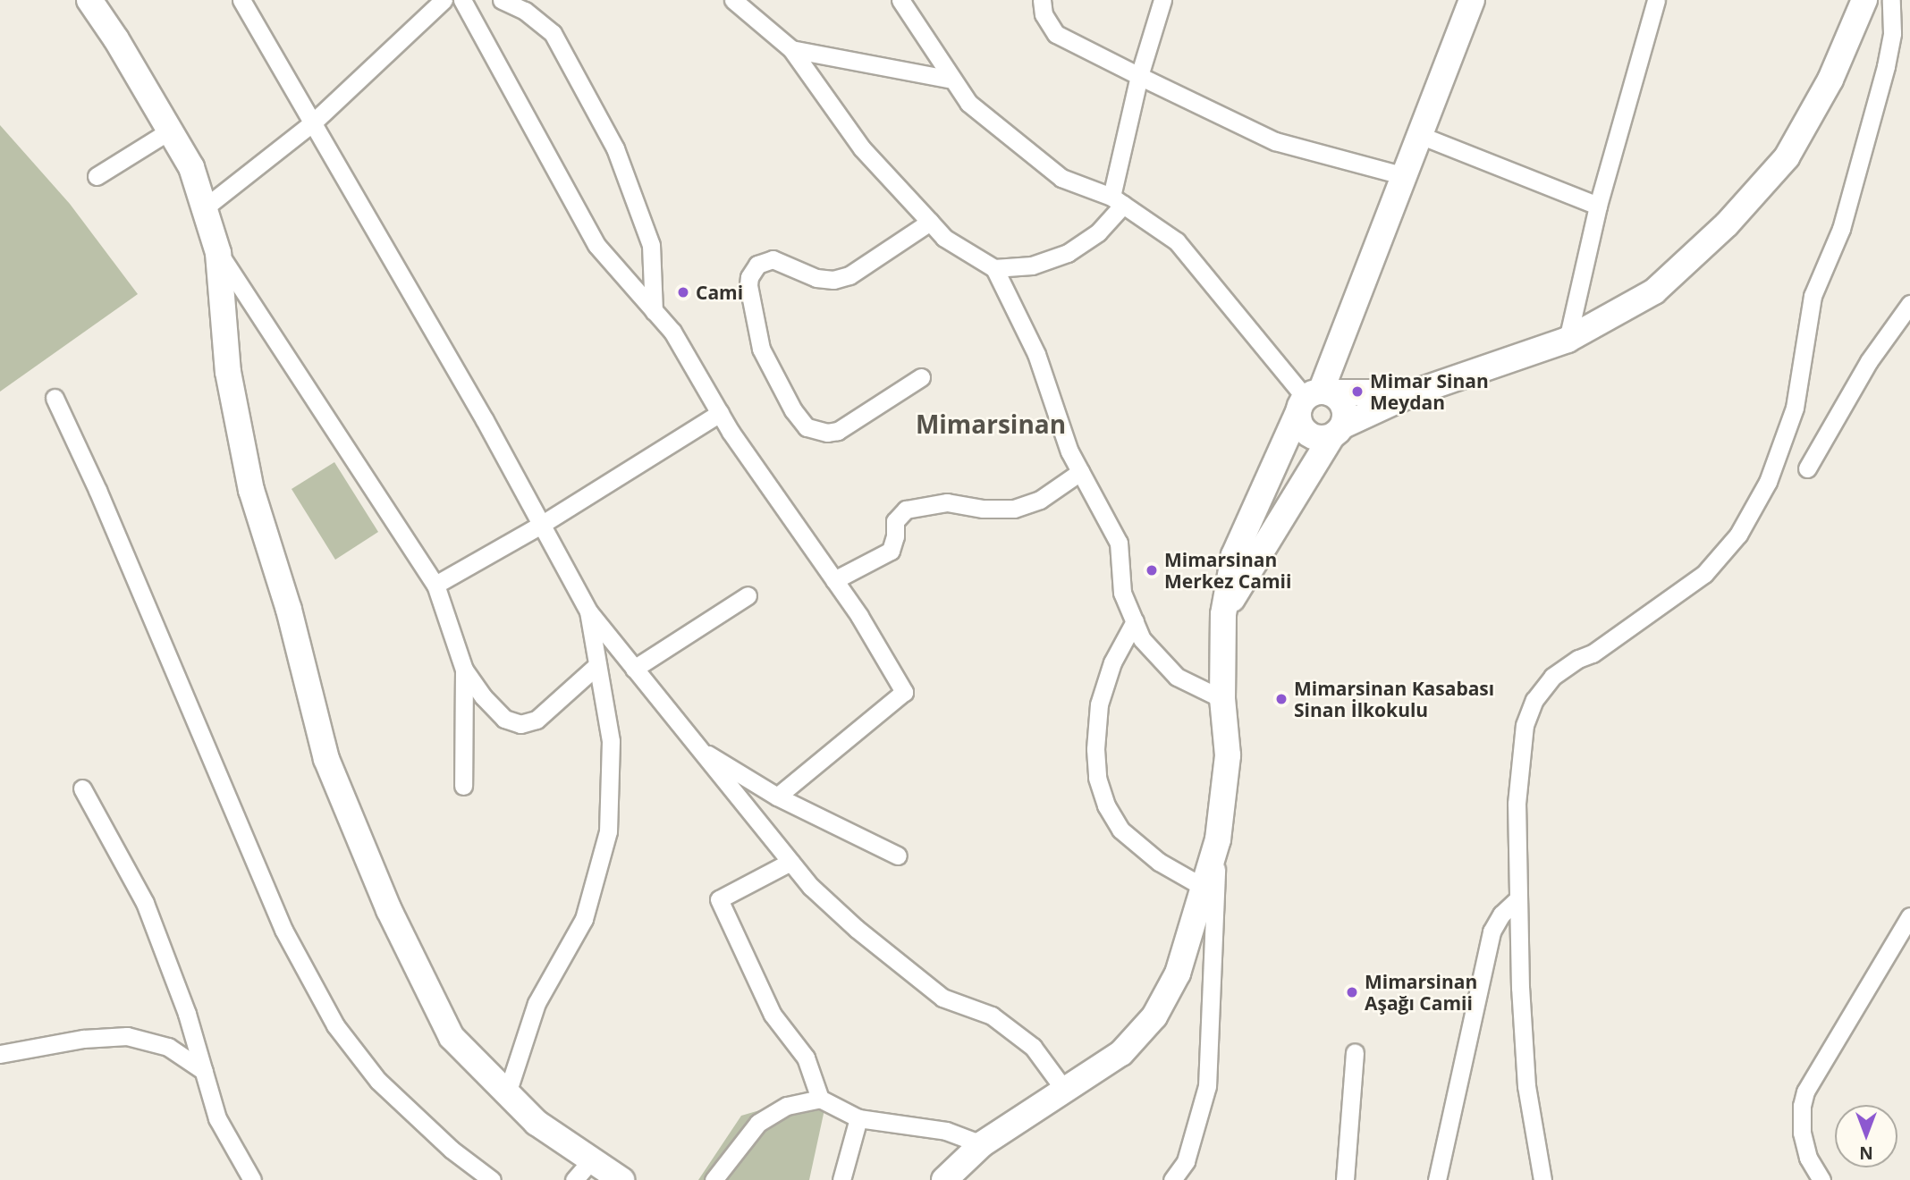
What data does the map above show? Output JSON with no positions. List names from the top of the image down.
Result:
{
  "districts": ["Mimarsinan"],
  "places": [
    "Cami",
    "Mimar Sinan Meydan",
    "Mimarsinan Merkez Camii",
    "Mimarsinan Kasabası Sinan İlkokulu",
    "Mimarsinan Aşağı Camii"
  ],
  "north": "bottom"
}
